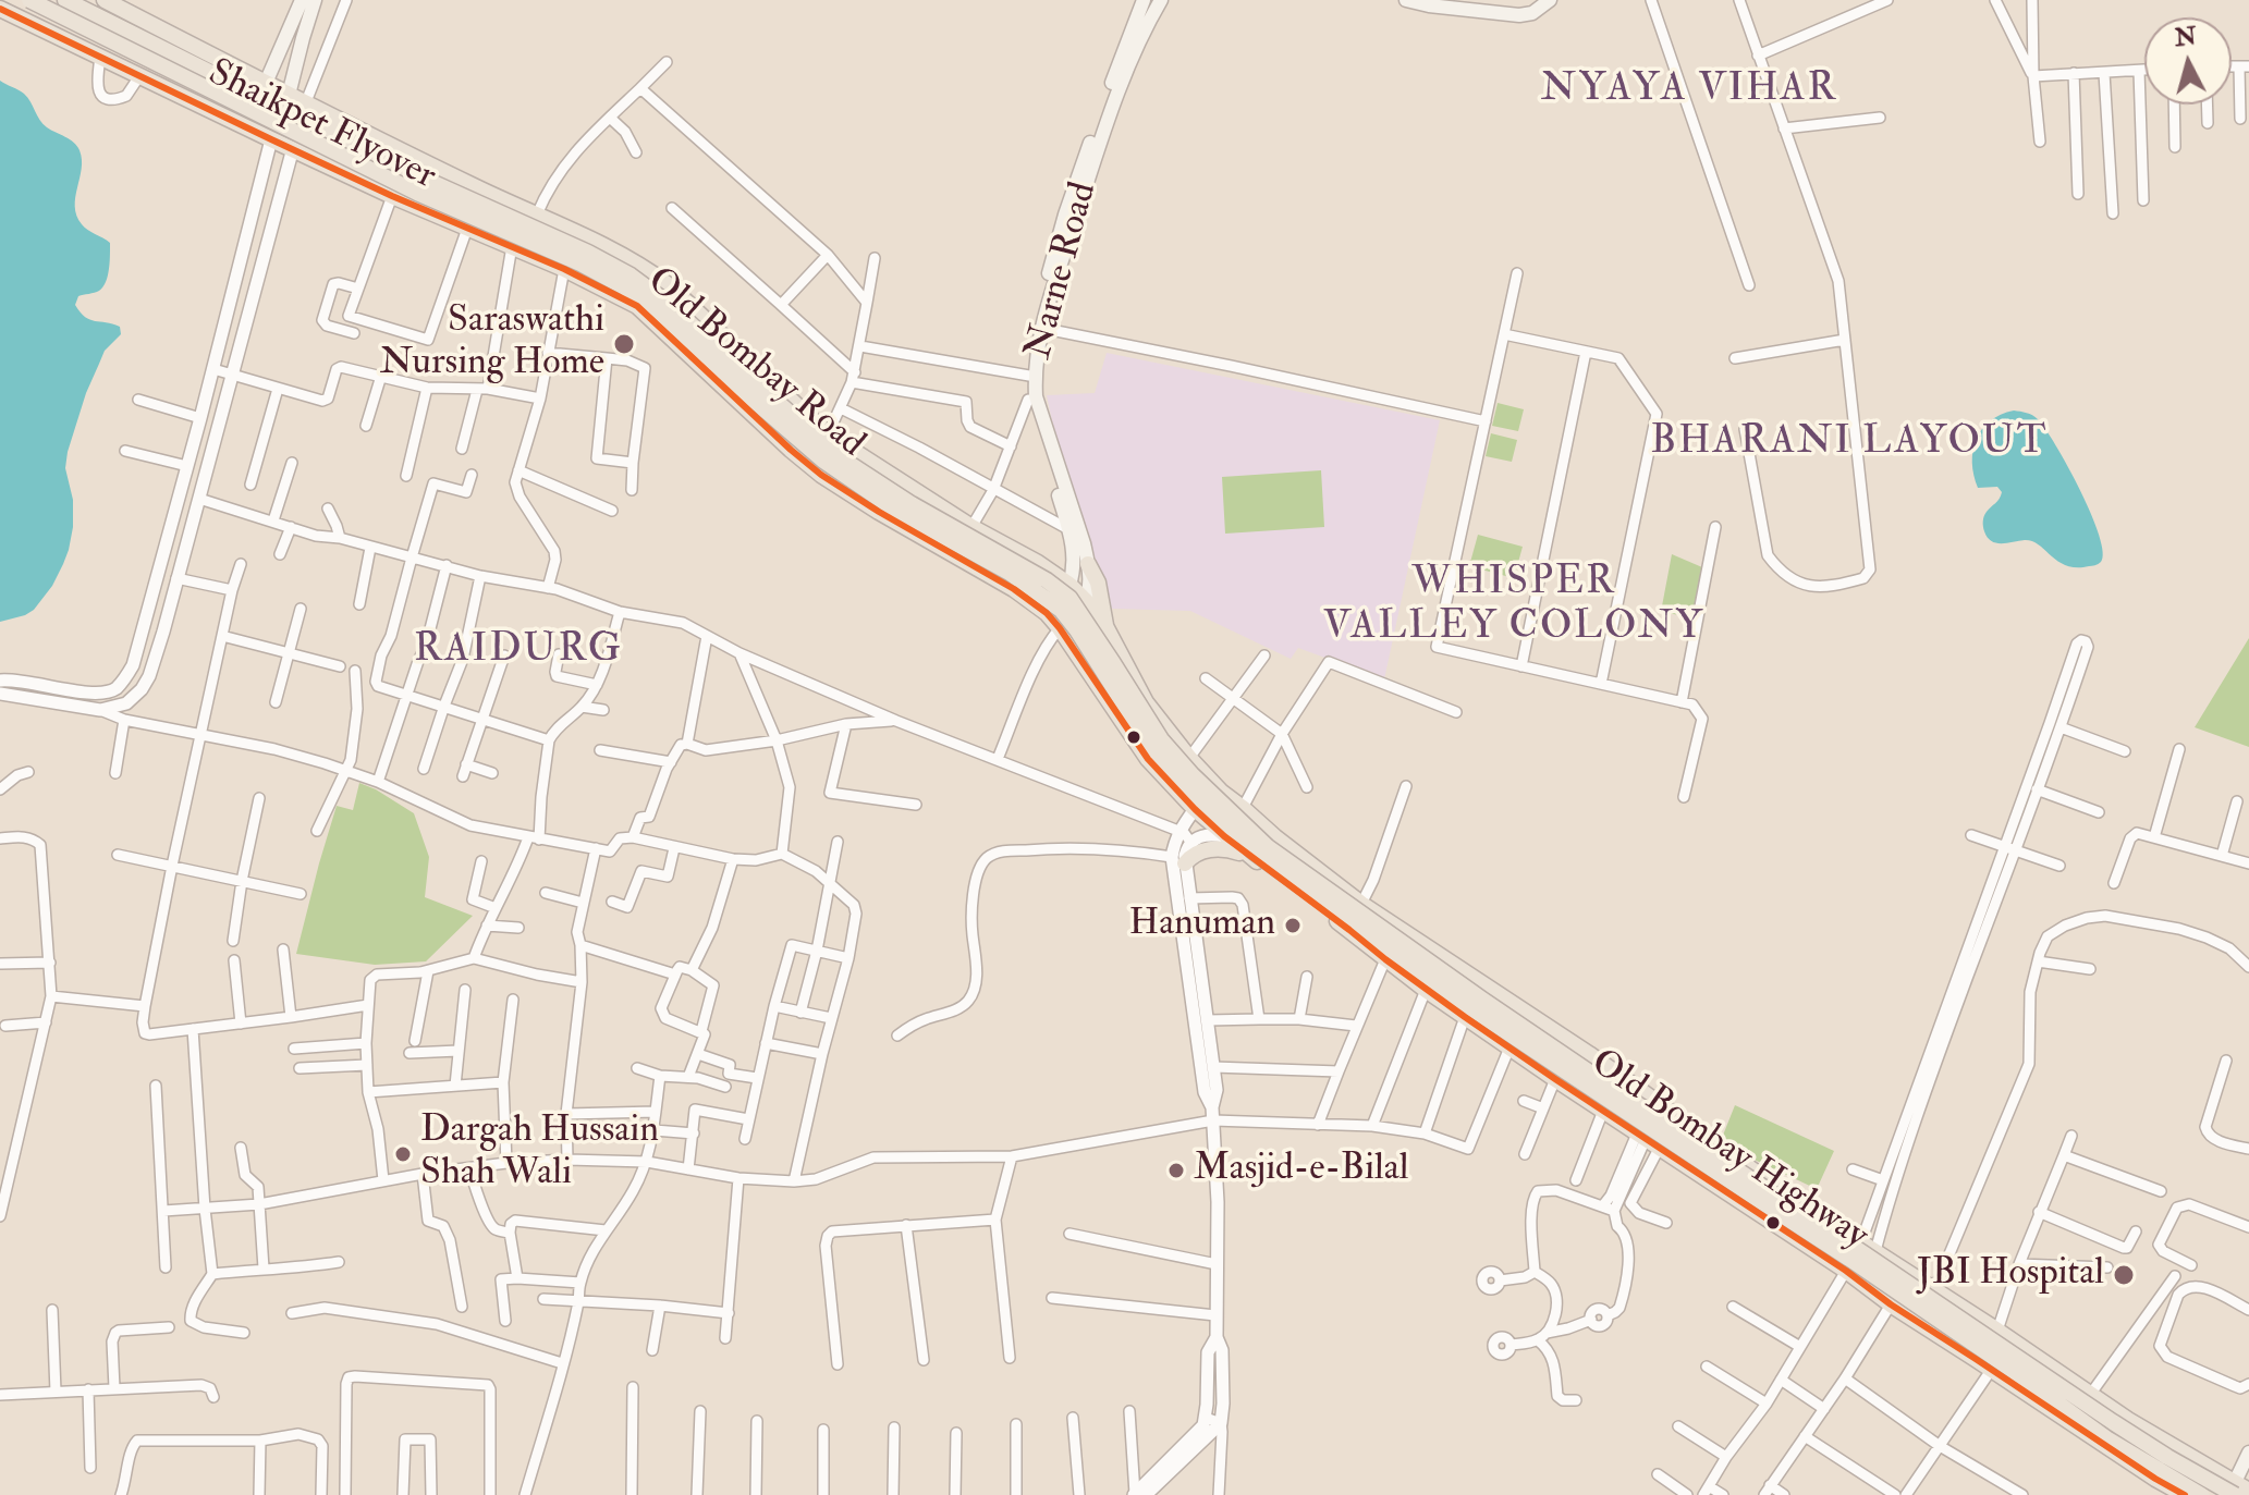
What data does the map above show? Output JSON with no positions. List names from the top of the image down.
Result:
{
  "streets": {
    "main road": [
      "Shaikpet Flyover",
      "Narne Road",
      "Old Bombay Road",
      "Old Bombay Highway"
    ]
  },
  "crossings": [
    ["Shaikpet Flyover", "Old Bombay Highway"],
    ["Narne Road", "Old Bombay Road"],
    ["Old Bombay Road", "Old Bombay Highway"]
  ],
  "districts": [
    "NYAYA VIHAR",
    "BHARANI LAYOUT",
    "WHISPER VALLEY COLONY",
    "RAIDURG"
  ],
  "places": [
    "Saraswathi Nursing Home",
    "Hanuman",
    "Dargah Hussain Shah Wali",
    "Masjid-e-Bilal",
    "JBI Hospital"
  ],
  "north": "top"
}
